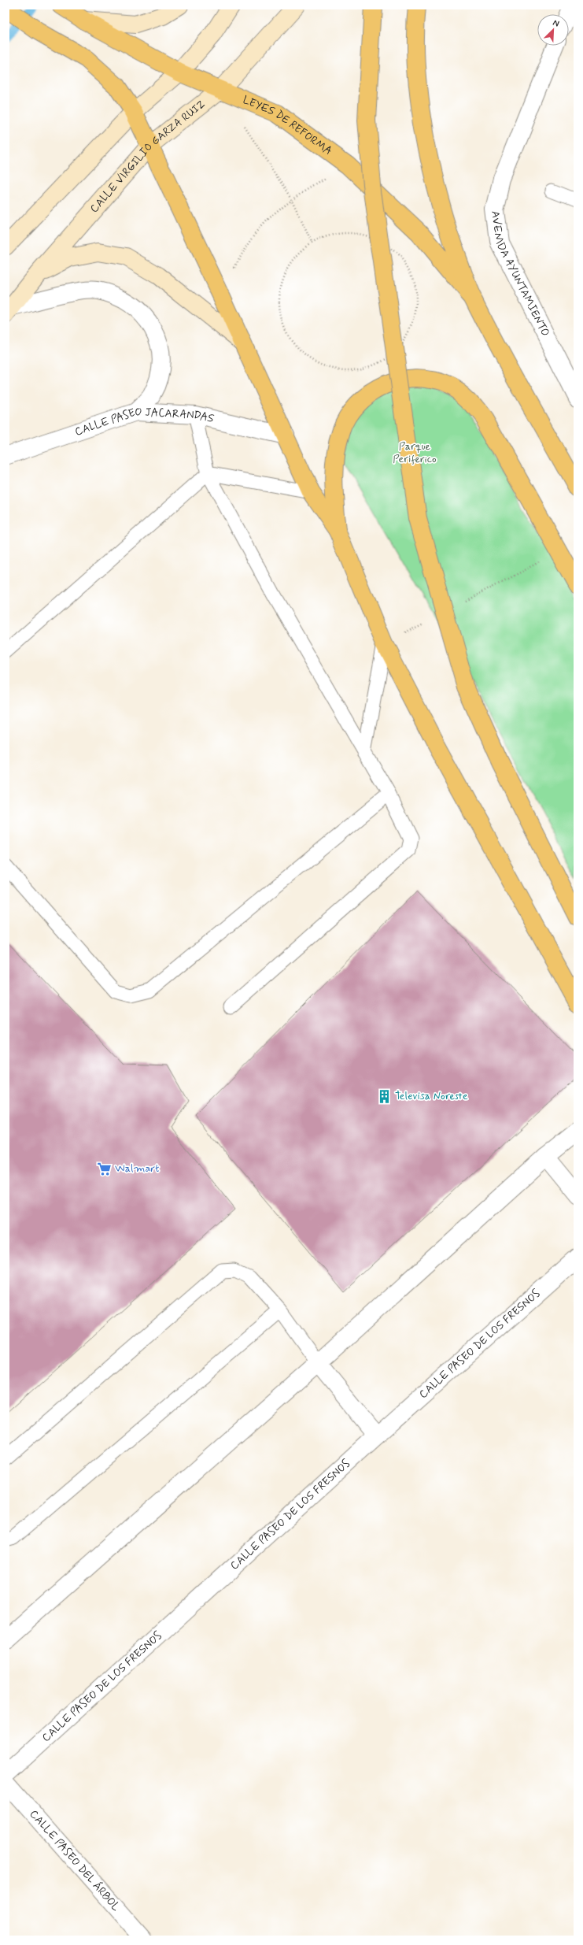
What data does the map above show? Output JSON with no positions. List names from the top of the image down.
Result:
{
  "streets": {
    "main road": ["LEYES DE REFORMA", "CALLE VIRGILIO GARZA RUIZ"],
    "street": [
      "AVENIDA AYUNTAMIENTO",
      "CALLE PASEO JACARANDAS",
      "CALLE PASEO DE LOS FRESNOS",
      "CALLE PASEO DEL ÁRBOL"
    ]
  },
  "crossings": [
    ["LEYES DE REFORMA", "CALLE VIRGILIO GARZA RUIZ"]
  ],
  "parks": ["Parque Periferico"],
  "places": {
    "building": ["Televisa Noreste"],
    "supermarket": ["Walmart"]
  },
  "north": "top right"
}
